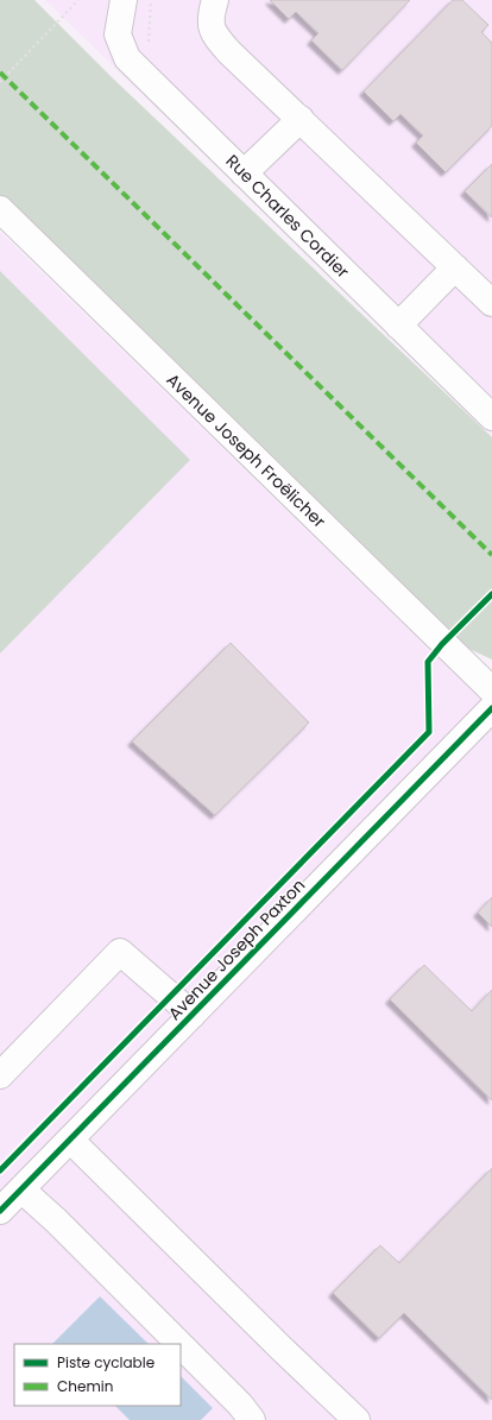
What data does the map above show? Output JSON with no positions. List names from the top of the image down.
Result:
{
  "streets": {
    "street": ["Rue Charles Cordier", "Avenue Joseph Froëlicher", "Avenue Joseph Paxton"]
  },
  "legend": ["Piste cyclable", "Chemin"]
}
